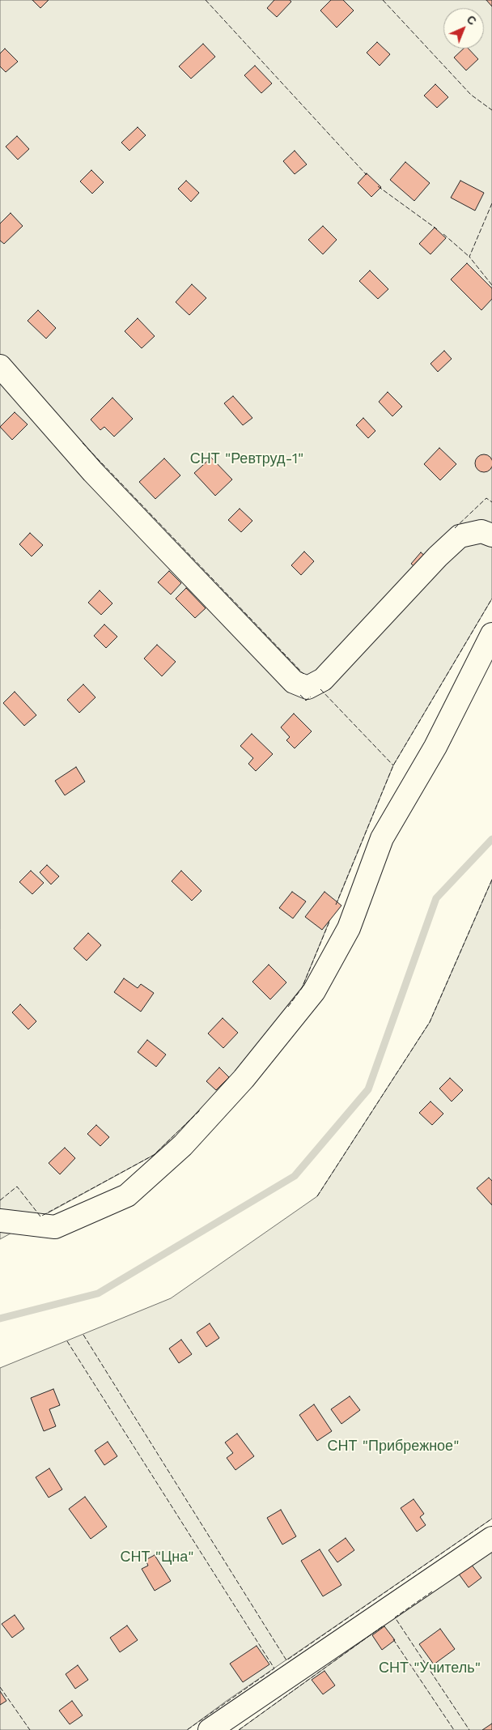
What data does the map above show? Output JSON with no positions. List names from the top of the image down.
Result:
{
  "parks": [
    "СНТ \"Ревтруд-1\"",
    "СНТ \"Прибрежное\"",
    "СНТ \"Цна\"",
    "СНТ \"Учитель\""
  ],
  "north": "top right"
}
